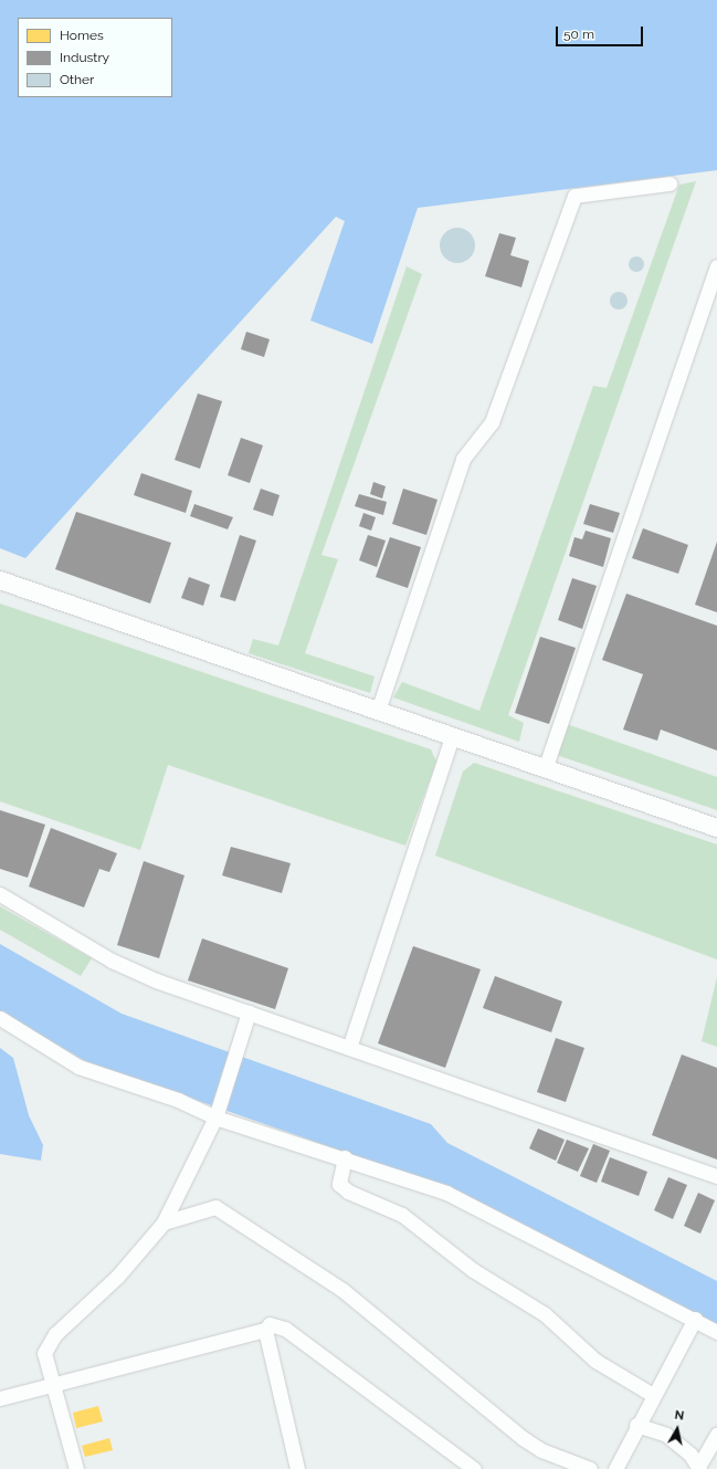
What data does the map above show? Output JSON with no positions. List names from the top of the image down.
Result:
{
  "legend": ["Homes", "Industry", "Other"],
  "scale_bar": "50 m",
  "north": "top"
}
